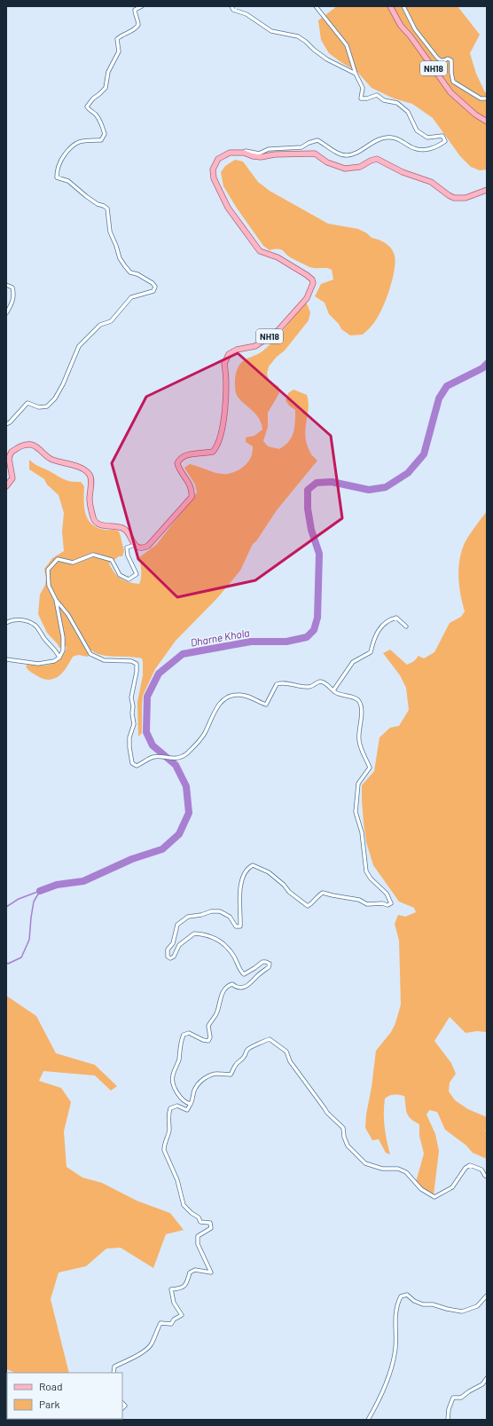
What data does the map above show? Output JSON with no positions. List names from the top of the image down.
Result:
{
  "streets": {
    "main road": ["NH18"]
  },
  "water": ["Dharne Khola"],
  "legend": ["Road", "Park"]
}
